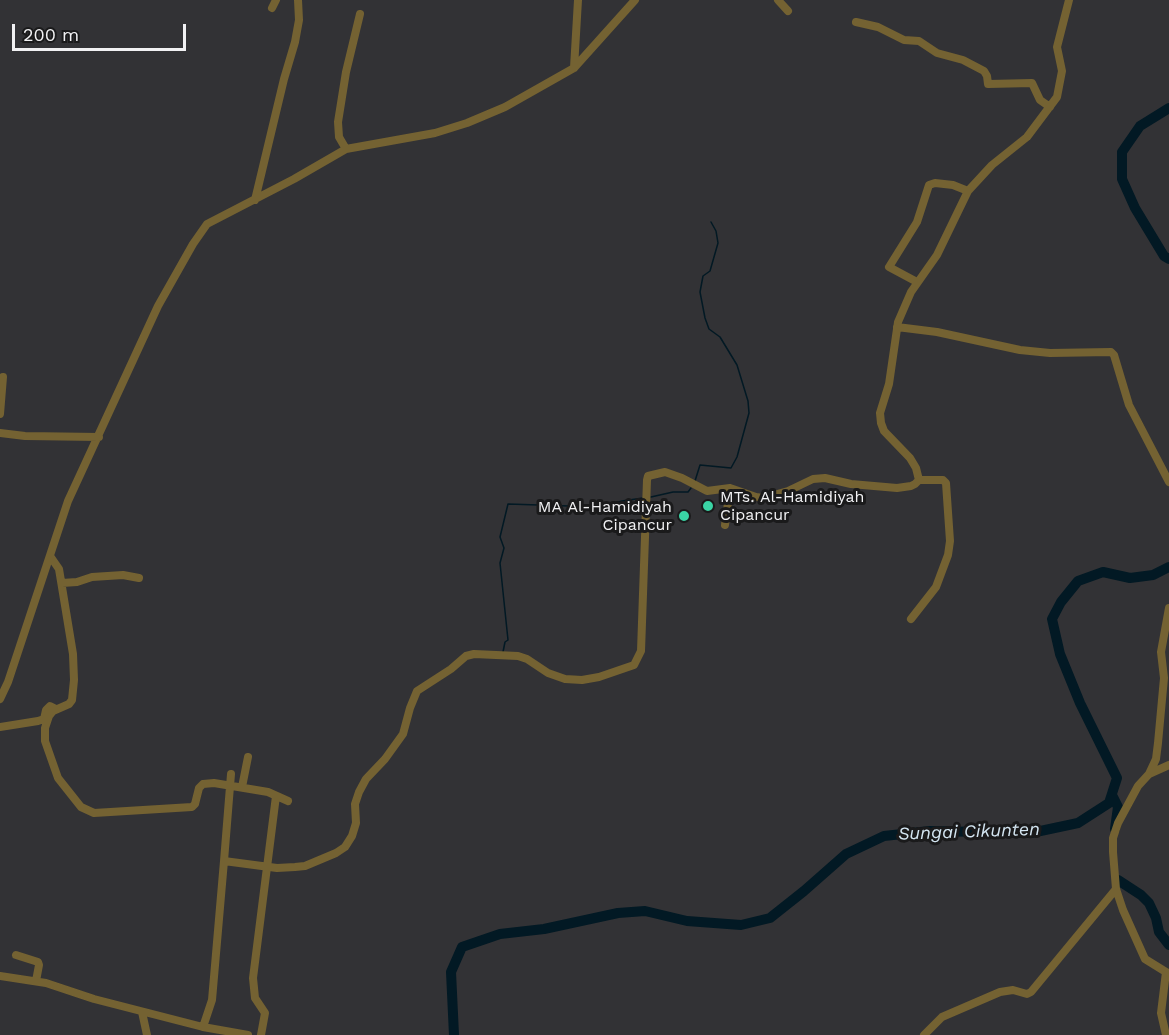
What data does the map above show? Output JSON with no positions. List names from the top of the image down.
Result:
{
  "water": ["Sungai Cikunten"],
  "places": ["MTs. Al-Hamidiyah Cipancur", "MA Al-Hamidiyah Cipancur"],
  "scale_bar": "200 m"
}
